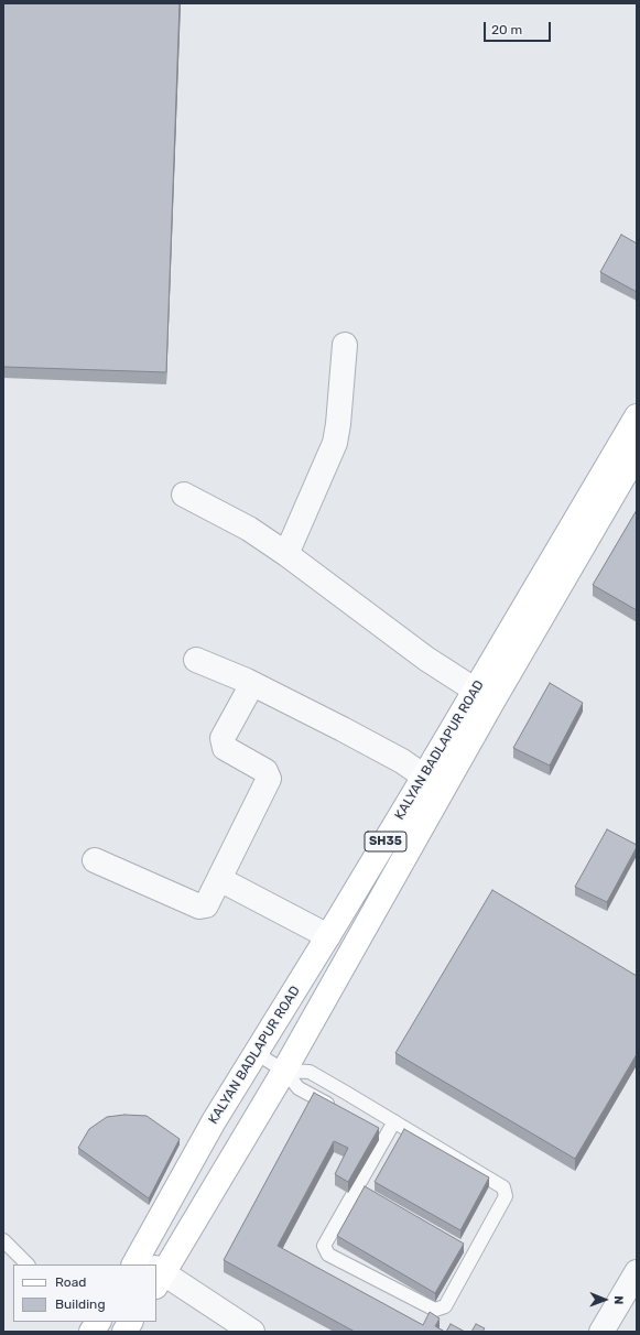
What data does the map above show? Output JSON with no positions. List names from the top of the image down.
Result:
{
  "streets": {
    "main road": ["KALYAN BADLAPUR ROAD", "SH35"]
  },
  "legend": ["Road", "Building"],
  "scale_bar": "20 m",
  "north": "right"
}
